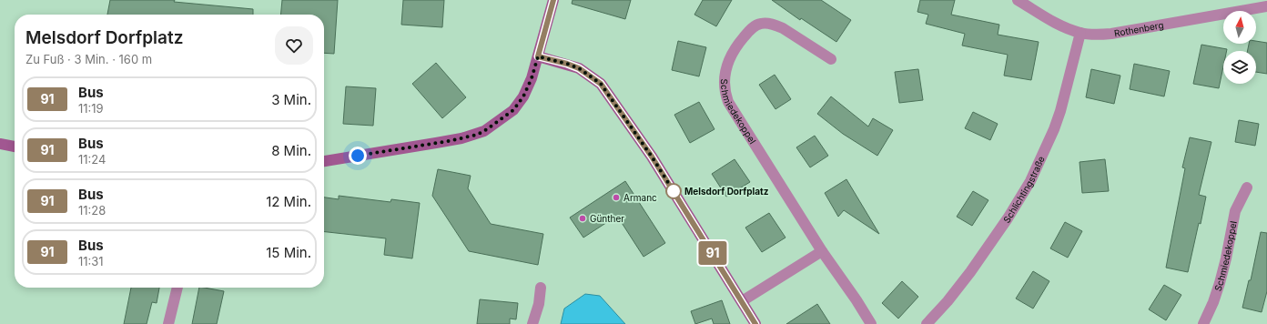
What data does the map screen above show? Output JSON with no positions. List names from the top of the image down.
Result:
{
  "streets": {
    "street": ["Rothenberg", "Schmiedekoppel", "Schlichtingstraße"]
  },
  "crossings": [
    ["Rothenberg", "Schlichtingstraße"]
  ],
  "places": ["Melsdorf Dorfplatz", "Armanc", "Günther"],
  "lines": ["bus line 91"],
  "north": "top",
  "page": {
    "on_map": "91",
    "heading": ["Melsdorf Dorfplatz", "Zu Fuß · 3 Min. · 160 m"],
    "list": [
      {
        "mark": "91",
        "name": "Bus",
        "note": "11:19",
        "value": "3 Min."
      },
      {
        "mark": "91",
        "name": "Bus",
        "note": "11:24",
        "value": "8 Min."
      },
      {
        "mark": "91",
        "name": "Bus",
        "note": "11:28",
        "value": "12 Min."
      },
      {
        "mark": "91",
        "name": "Bus",
        "note": "11:31",
        "value": "15 Min."
      }
    ]
  }
}
